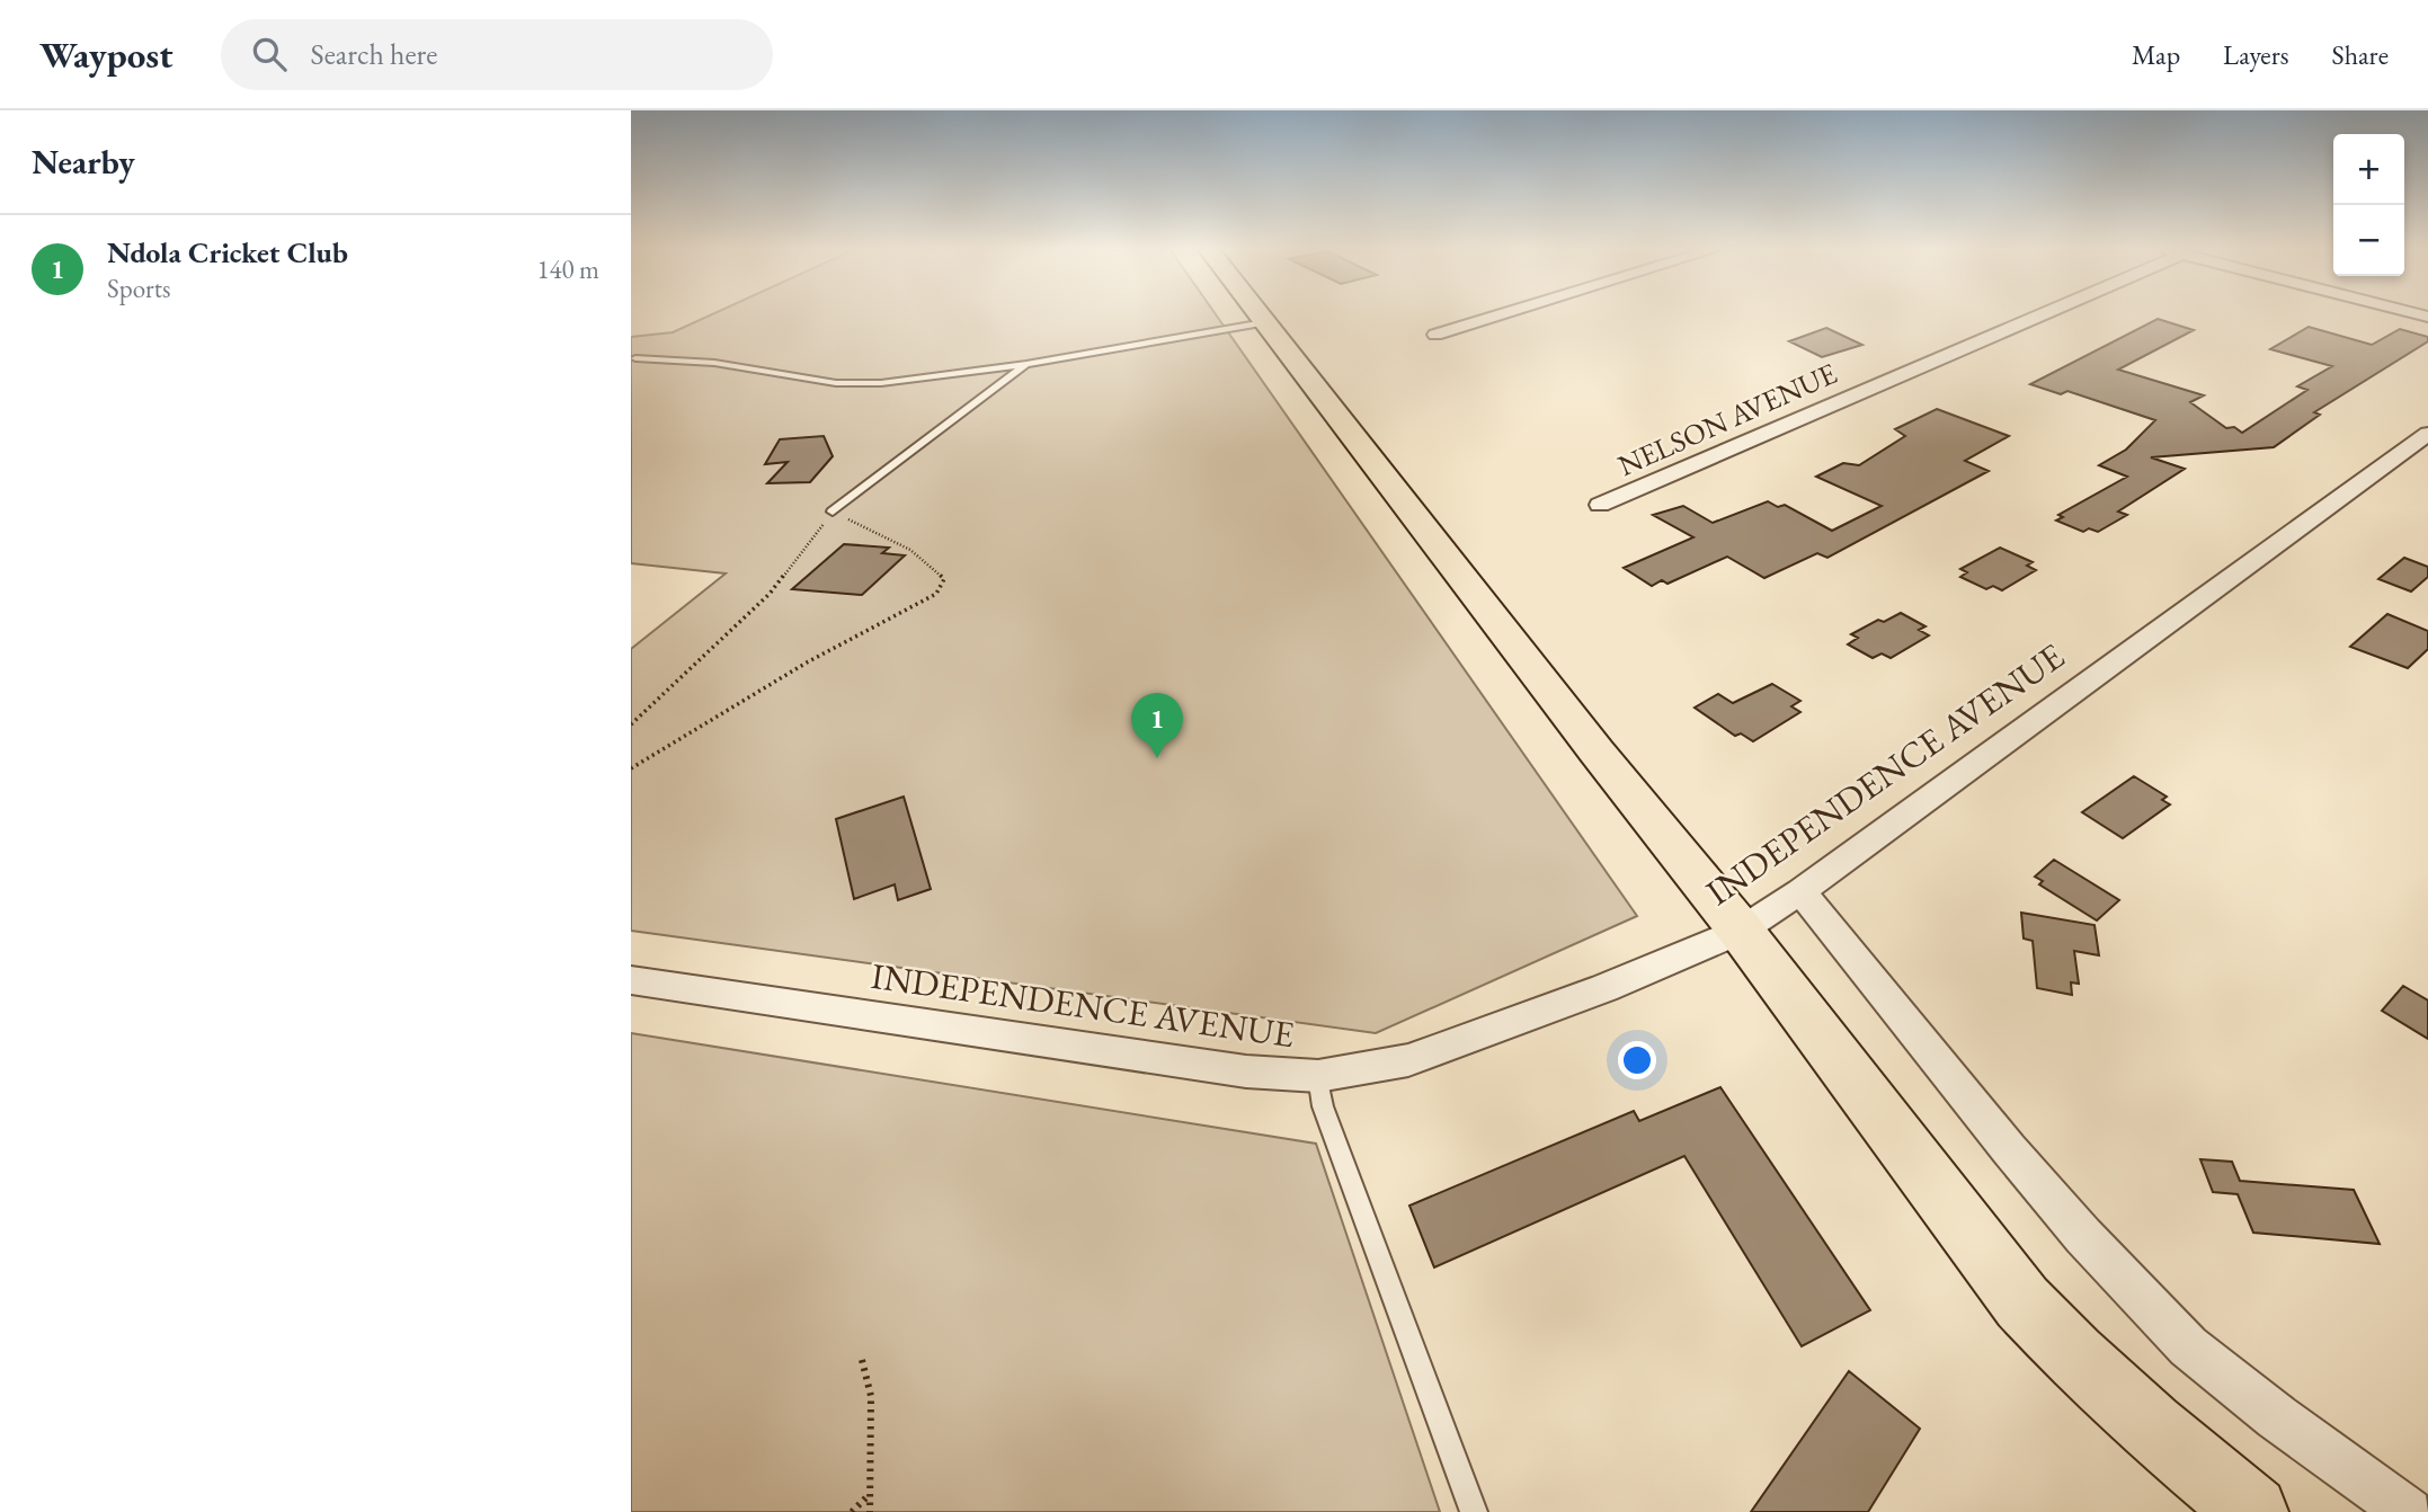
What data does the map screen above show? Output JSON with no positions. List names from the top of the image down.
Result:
{
  "streets": {
    "street": ["NELSON AVENUE", "INDEPENDENCE AVENUE"]
  },
  "page": {
    "header": "Waypost",
    "search": "Search here",
    "nav": ["Map", "Layers", "Share"],
    "heading": "Nearby",
    "map_buttons": ["+", "−"],
    "list": [
      {
        "mark": "1",
        "name": "Ndola Cricket Club",
        "note": "Sports",
        "value": "140 m"
      }
    ],
    "pins": "1"
  }
}
